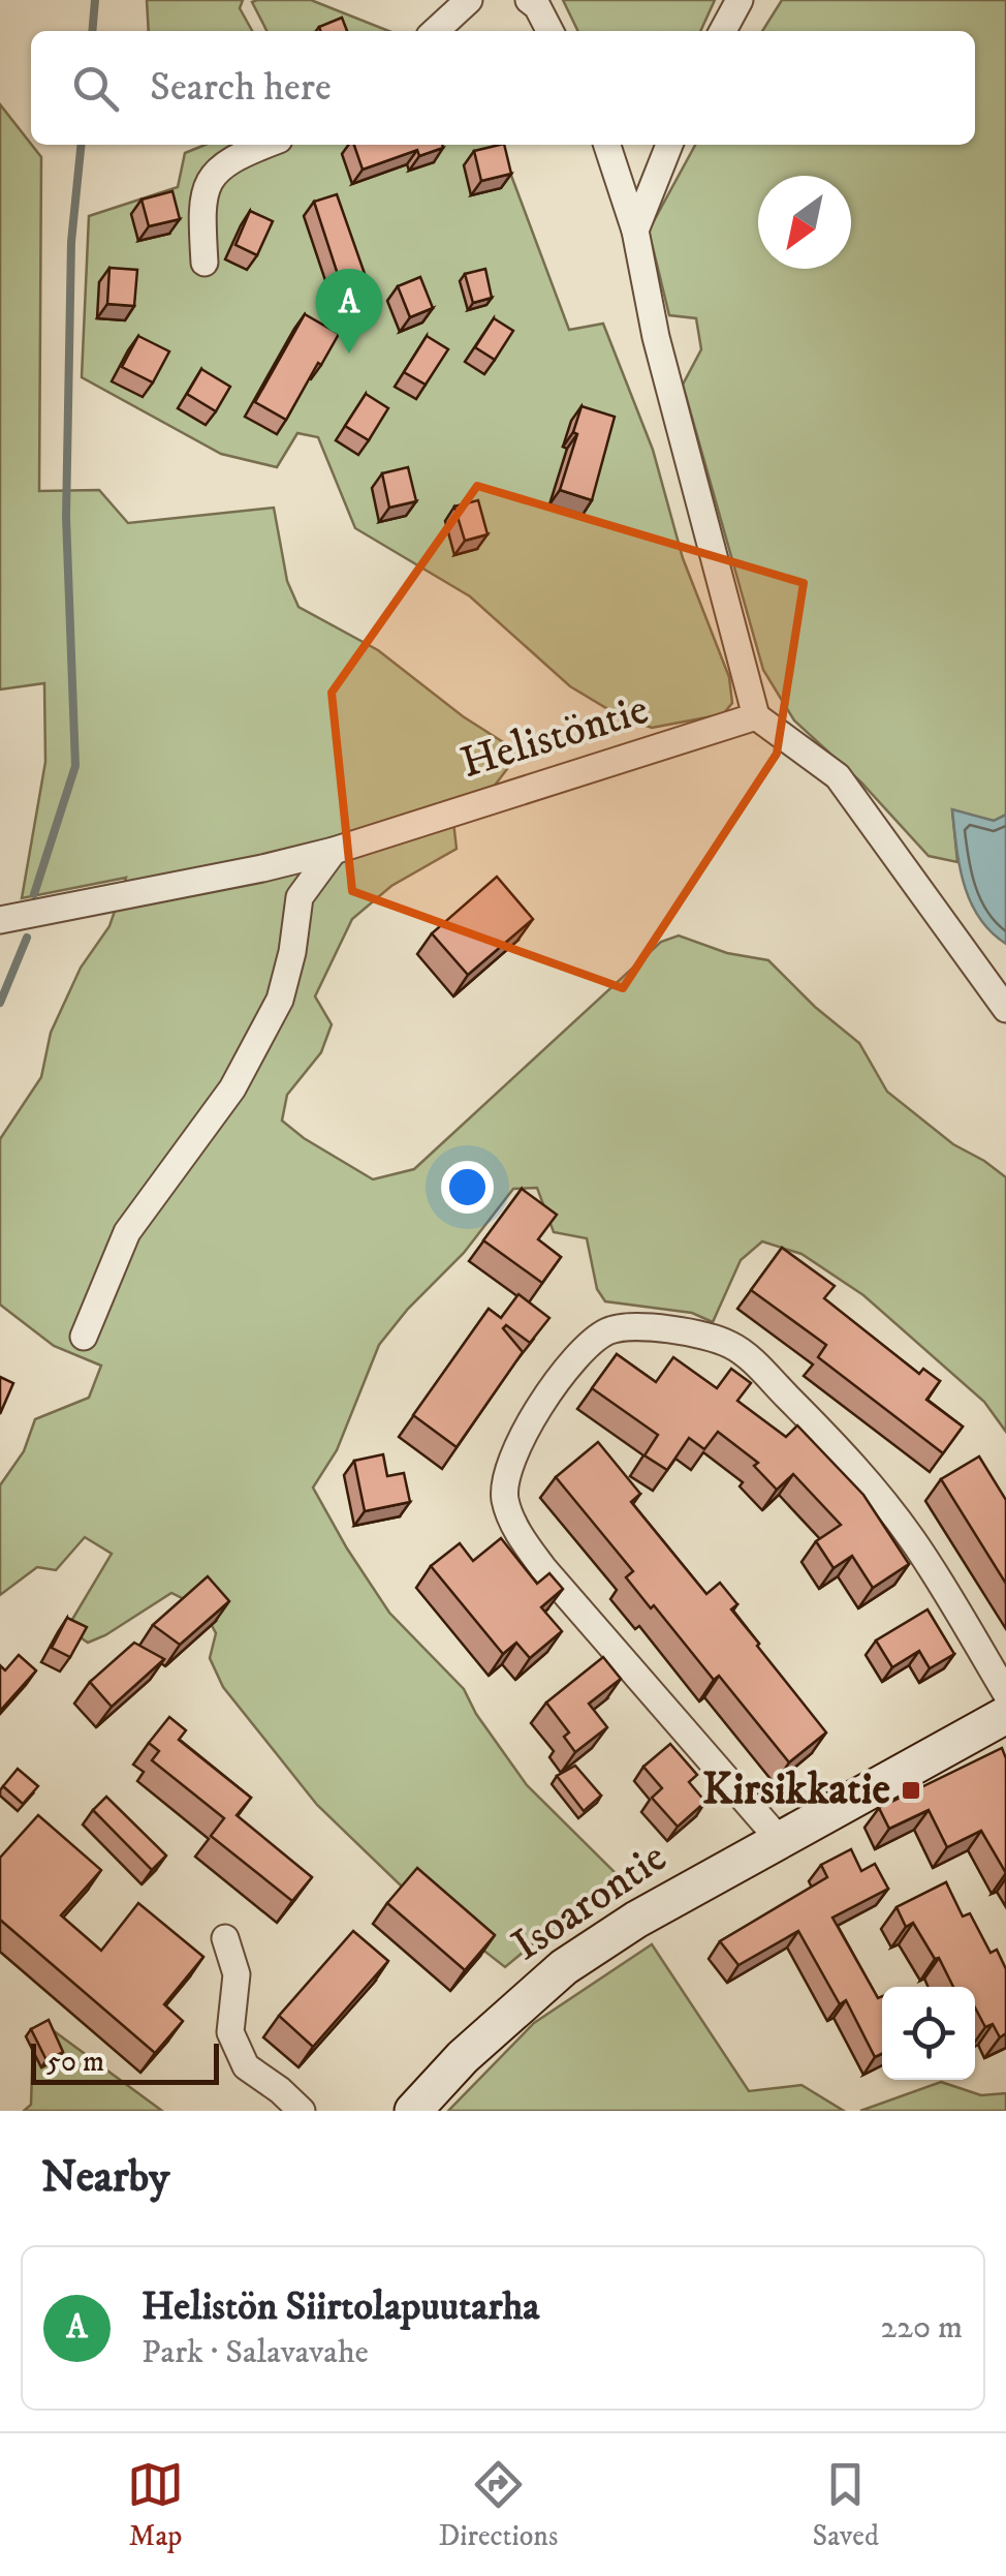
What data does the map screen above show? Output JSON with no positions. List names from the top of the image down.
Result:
{
  "streets": {
    "street": ["Helistöntie", "Isoarontie"]
  },
  "places": {
    "transit": ["Kirsikkatie"]
  },
  "scale_bar": "50 m",
  "north": "bottom left",
  "page": {
    "search": "Search here",
    "pins": "A",
    "scale": "50 m",
    "heading": "Nearby",
    "list": [
      {
        "mark": "A",
        "name": "Helistön Siirtolapuutarha",
        "note": "Park · Salavavahe",
        "value": "220 m"
      }
    ],
    "nav": ["Map", "Directions", "Saved"]
  }
}
